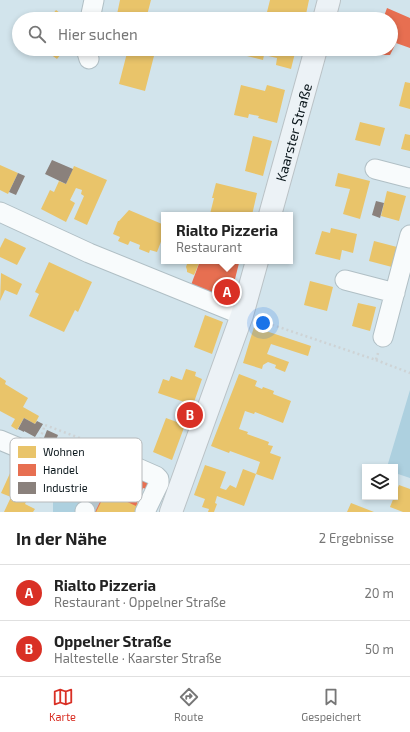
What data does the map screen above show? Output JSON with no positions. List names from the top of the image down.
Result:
{
  "streets": {
    "main road": ["Kaarster Straße"]
  },
  "legend": ["Wohnen", "Handel", "Industrie"],
  "page": {
    "search": "Hier suchen",
    "popup": ["Rialto Pizzeria", "Restaurant"],
    "pins": ["A", "B"],
    "heading": ["In der Nähe", "2 Ergebnisse"],
    "list": [
      {
        "mark": "A",
        "name": "Rialto Pizzeria",
        "note": "Restaurant · Oppelner Straße",
        "value": "20 m"
      },
      {
        "mark": "B",
        "name": "Oppelner Straße",
        "note": "Haltestelle · Kaarster Straße",
        "value": "50 m"
      }
    ],
    "nav": ["Karte", "Route", "Gespeichert"]
  }
}
